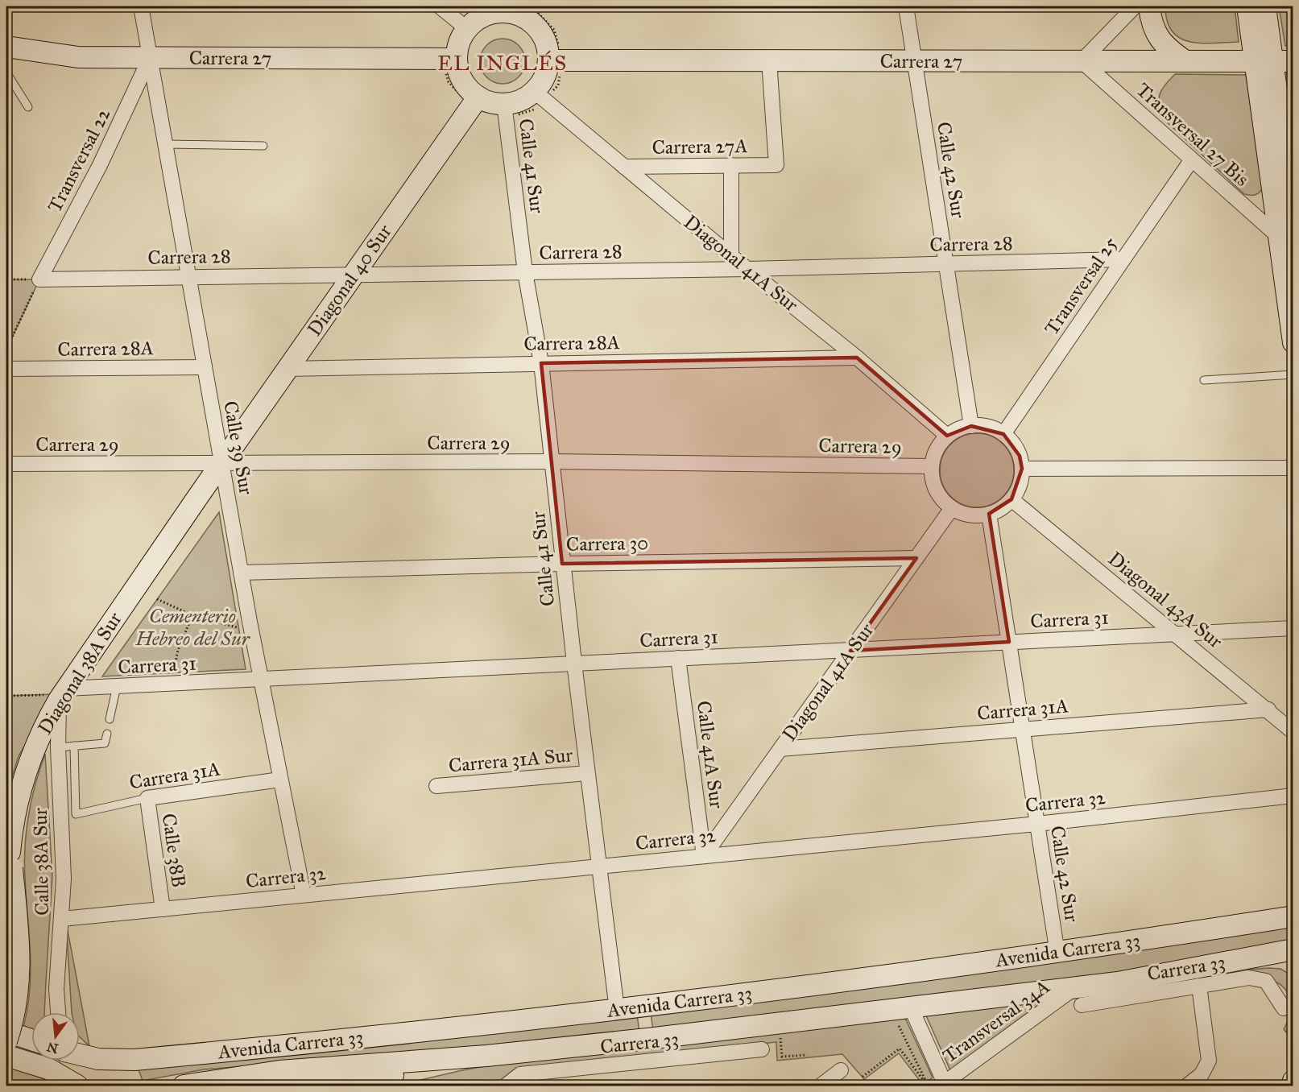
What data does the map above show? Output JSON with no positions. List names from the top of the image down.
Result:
{
  "streets": {
    "main road": [
      "Carrera 27",
      "Diagonal 40 Sur",
      "Diagonal 38A Sur",
      "Avenida Carrera 33"
    ],
    "street": [
      "Transversal 27 Bis",
      "Carrera 27A",
      "Transversal 22",
      "Calle 41 Sur",
      "Calle 42 Sur",
      "Carrera 28",
      "Diagonal 41A Sur",
      "Transversal 25",
      "Carrera 28A",
      "Carrera 29",
      "Calle 39 Sur",
      "Carrera 30",
      "Diagonal 43A Sur",
      "Carrera 31",
      "Carrera 31A",
      "Calle 41A Sur",
      "Carrera 31A Sur",
      "Carrera 32",
      "Calle 38B",
      "Calle 38A Sur",
      "Carrera 33",
      "Transversal 34A"
    ]
  },
  "crossings": [
    ["Carrera 27", "Transversal 27 Bis"],
    ["Carrera 27", "Carrera 27A"],
    ["Carrera 27", "Transversal 22"],
    ["Carrera 27", "Calle 41 Sur"],
    ["Carrera 27", "Calle 42 Sur"],
    ["Carrera 27", "Diagonal 41A Sur"],
    ["Carrera 27", "Diagonal 40 Sur"],
    ["Carrera 27", "Calle 39 Sur"],
    ["Transversal 27 Bis", "Transversal 25"],
    ["Carrera 27A", "Diagonal 41A Sur"],
    ["Transversal 22", "Carrera 28"],
    ["Transversal 22", "Calle 39 Sur"],
    ["Calle 41 Sur", "Carrera 28"],
    ["Calle 41 Sur", "Diagonal 41A Sur"],
    ["Calle 41 Sur", "Diagonal 40 Sur"],
    ["Calle 41 Sur", "Carrera 28A"],
    ["Calle 41 Sur", "Carrera 29"],
    ["Calle 41 Sur", "Carrera 30"],
    ["Calle 41 Sur", "Carrera 31"],
    ["Calle 41 Sur", "Carrera 31A Sur"],
    ["Calle 41 Sur", "Carrera 32"],
    ["Calle 41 Sur", "Avenida Carrera 33"],
    ["Calle 42 Sur", "Carrera 28"],
    ["Calle 42 Sur", "Diagonal 41A Sur"],
    ["Calle 42 Sur", "Transversal 25"],
    ["Calle 42 Sur", "Carrera 29"],
    ["Calle 42 Sur", "Diagonal 43A Sur"],
    ["Calle 42 Sur", "Carrera 31"],
    ["Calle 42 Sur", "Carrera 31A"],
    ["Calle 42 Sur", "Carrera 32"],
    ["Calle 42 Sur", "Avenida Carrera 33"],
    ["Carrera 28", "Diagonal 41A Sur"],
    ["Carrera 28", "Diagonal 40 Sur"],
    ["Carrera 28", "Transversal 25"],
    ["Carrera 28", "Calle 39 Sur"],
    ["Diagonal 41A Sur", "Diagonal 40 Sur"],
    ["Diagonal 41A Sur", "Transversal 25"],
    ["Diagonal 41A Sur", "Carrera 28A"],
    ["Diagonal 41A Sur", "Carrera 29"],
    ["Diagonal 41A Sur", "Carrera 30"],
    ["Diagonal 41A Sur", "Diagonal 43A Sur"],
    ["Diagonal 41A Sur", "Carrera 31"],
    ["Diagonal 41A Sur", "Carrera 31A"],
    ["Diagonal 41A Sur", "Calle 41A Sur"],
    ["Diagonal 41A Sur", "Carrera 32"],
    ["Diagonal 40 Sur", "Carrera 28A"],
    ["Diagonal 40 Sur", "Carrera 29"],
    ["Diagonal 40 Sur", "Calle 39 Sur"],
    ["Diagonal 40 Sur", "Diagonal 38A Sur"],
    ["Transversal 25", "Carrera 29"],
    ["Transversal 25", "Diagonal 43A Sur"],
    ["Carrera 28A", "Calle 39 Sur"],
    ["Carrera 29", "Calle 39 Sur"],
    ["Carrera 29", "Diagonal 43A Sur"],
    ["Carrera 29", "Diagonal 38A Sur"],
    ["Calle 39 Sur", "Carrera 30"],
    ["Calle 39 Sur", "Carrera 31"],
    ["Calle 39 Sur", "Diagonal 38A Sur"],
    ["Calle 39 Sur", "Carrera 31A"],
    ["Calle 39 Sur", "Carrera 32"],
    ["Diagonal 43A Sur", "Carrera 31"],
    ["Diagonal 43A Sur", "Carrera 31A"],
    ["Carrera 31", "Diagonal 38A Sur"],
    ["Carrera 31", "Calle 41A Sur"],
    ["Carrera 31", "Calle 38A Sur"],
    ["Diagonal 38A Sur", "Calle 38A Sur"],
    ["Carrera 31A", "Calle 38B"],
    ["Calle 41A Sur", "Carrera 32"],
    ["Carrera 32", "Calle 38B"],
    ["Carrera 32", "Calle 38A Sur"],
    ["Avenida Carrera 33", "Carrera 33"],
    ["Avenida Carrera 33", "Transversal 34A"],
    ["Carrera 33", "Transversal 34A"]
  ],
  "districts": ["EL INGLÉS"],
  "parks": ["Cementerio Hebreo del Sur"],
  "north": "bottom"
}
